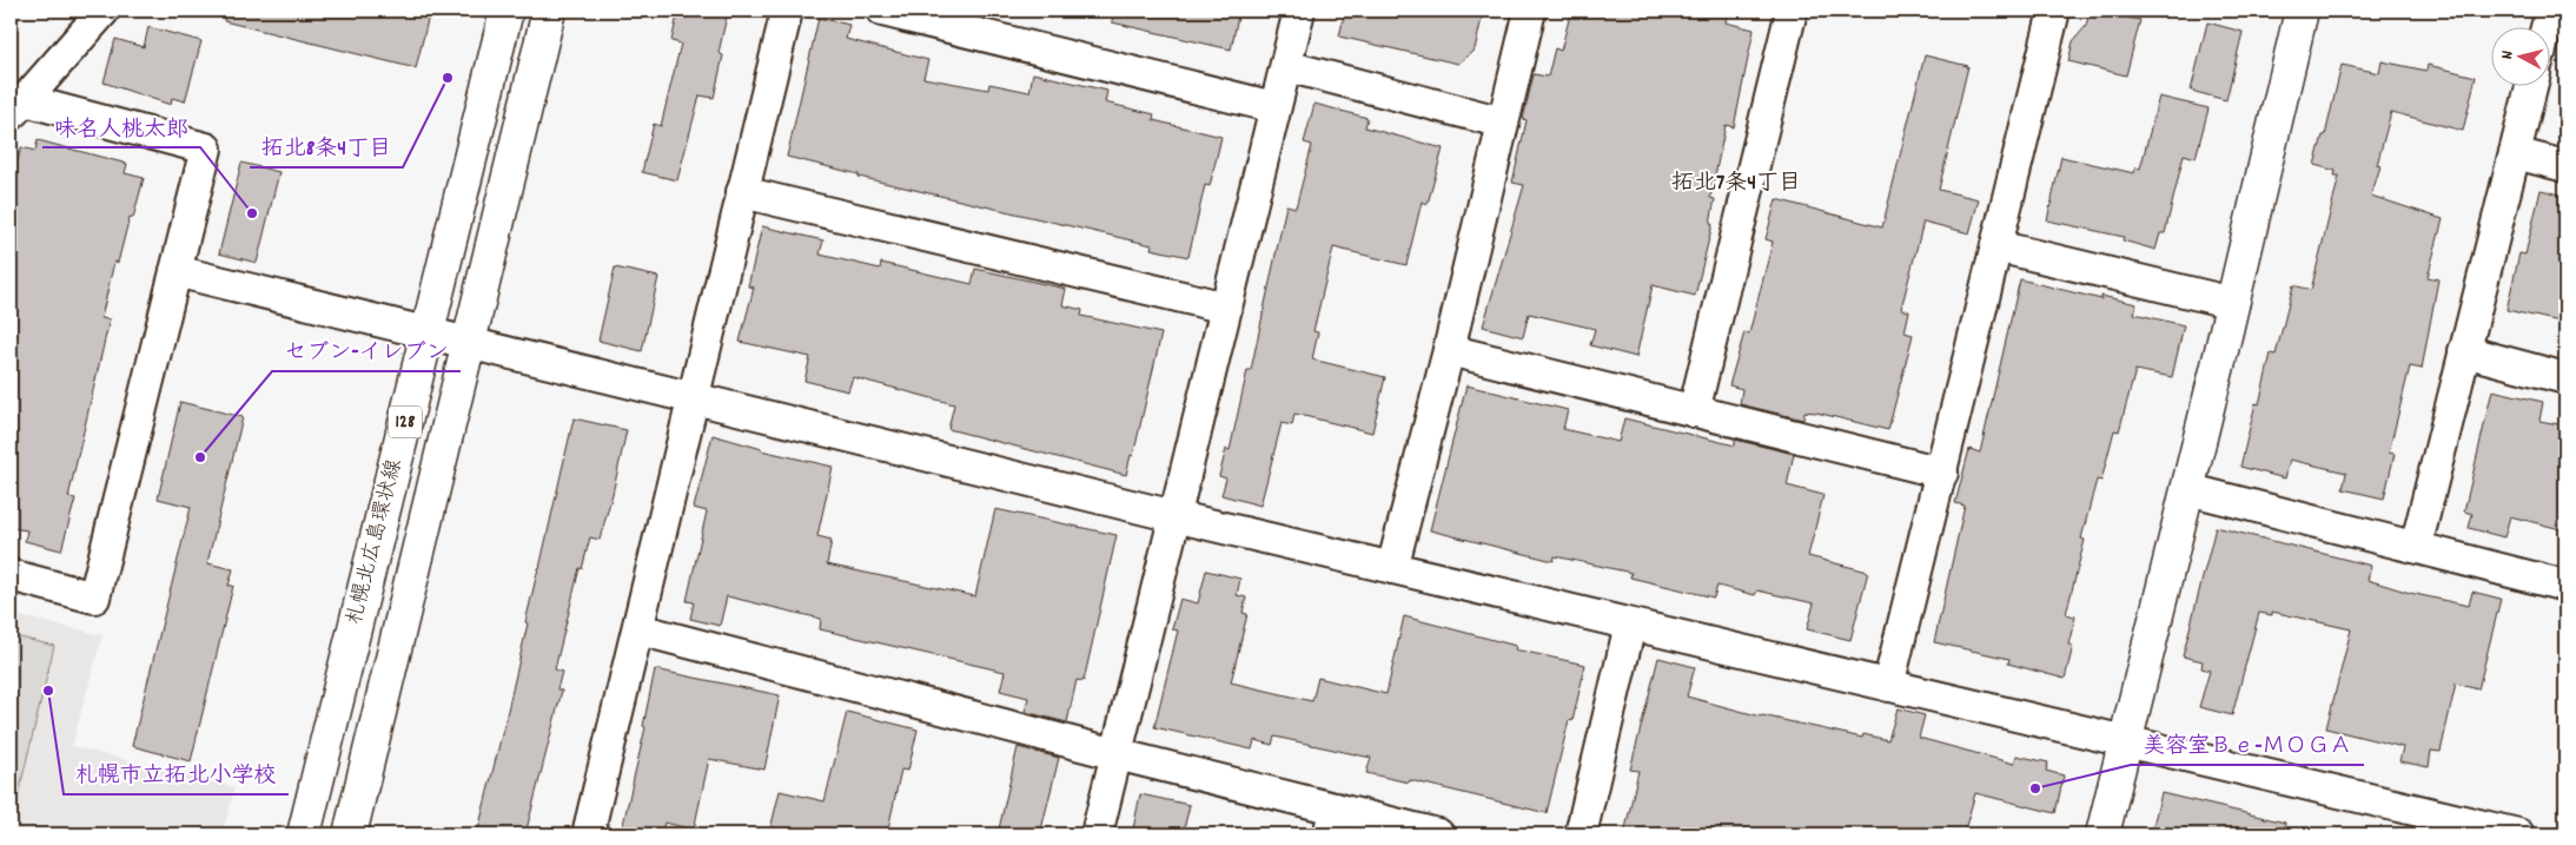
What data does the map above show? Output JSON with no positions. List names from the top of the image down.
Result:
{
  "streets": {
    "main road": ["128", "札幌北広島環状線"]
  },
  "districts": ["拓北7条4丁目"],
  "places": [
    "拓北8条4丁目",
    "味名人桃太郎",
    "セブン-イレブン",
    "札幌市立拓北小学校",
    "美容室Ｂｅ−ＭＯＧＡ"
  ],
  "north": "left"
}
